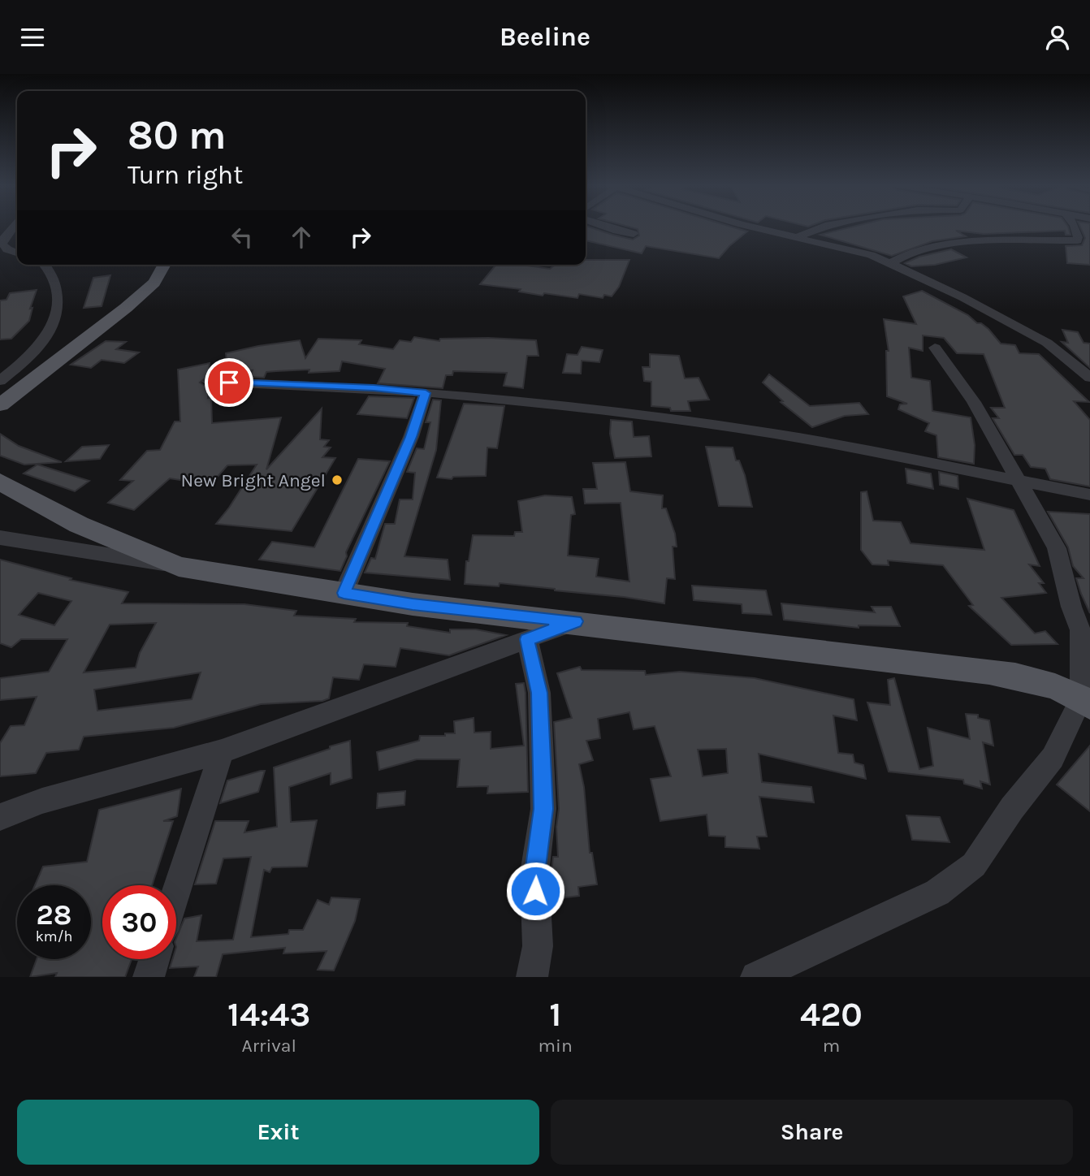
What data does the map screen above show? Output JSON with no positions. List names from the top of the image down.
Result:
{
  "places": ["New Bright Angel"],
  "page": {
    "header": "Beeline",
    "turn": ["80 m", "Turn right"],
    "speed": "28 km/h",
    "limit": "30",
    "eta": [
      "14:43",
      "Arrival",
      "1",
      "min",
      "420",
      "m"
    ],
    "buttons": ["Exit", "Share"]
  }
}
